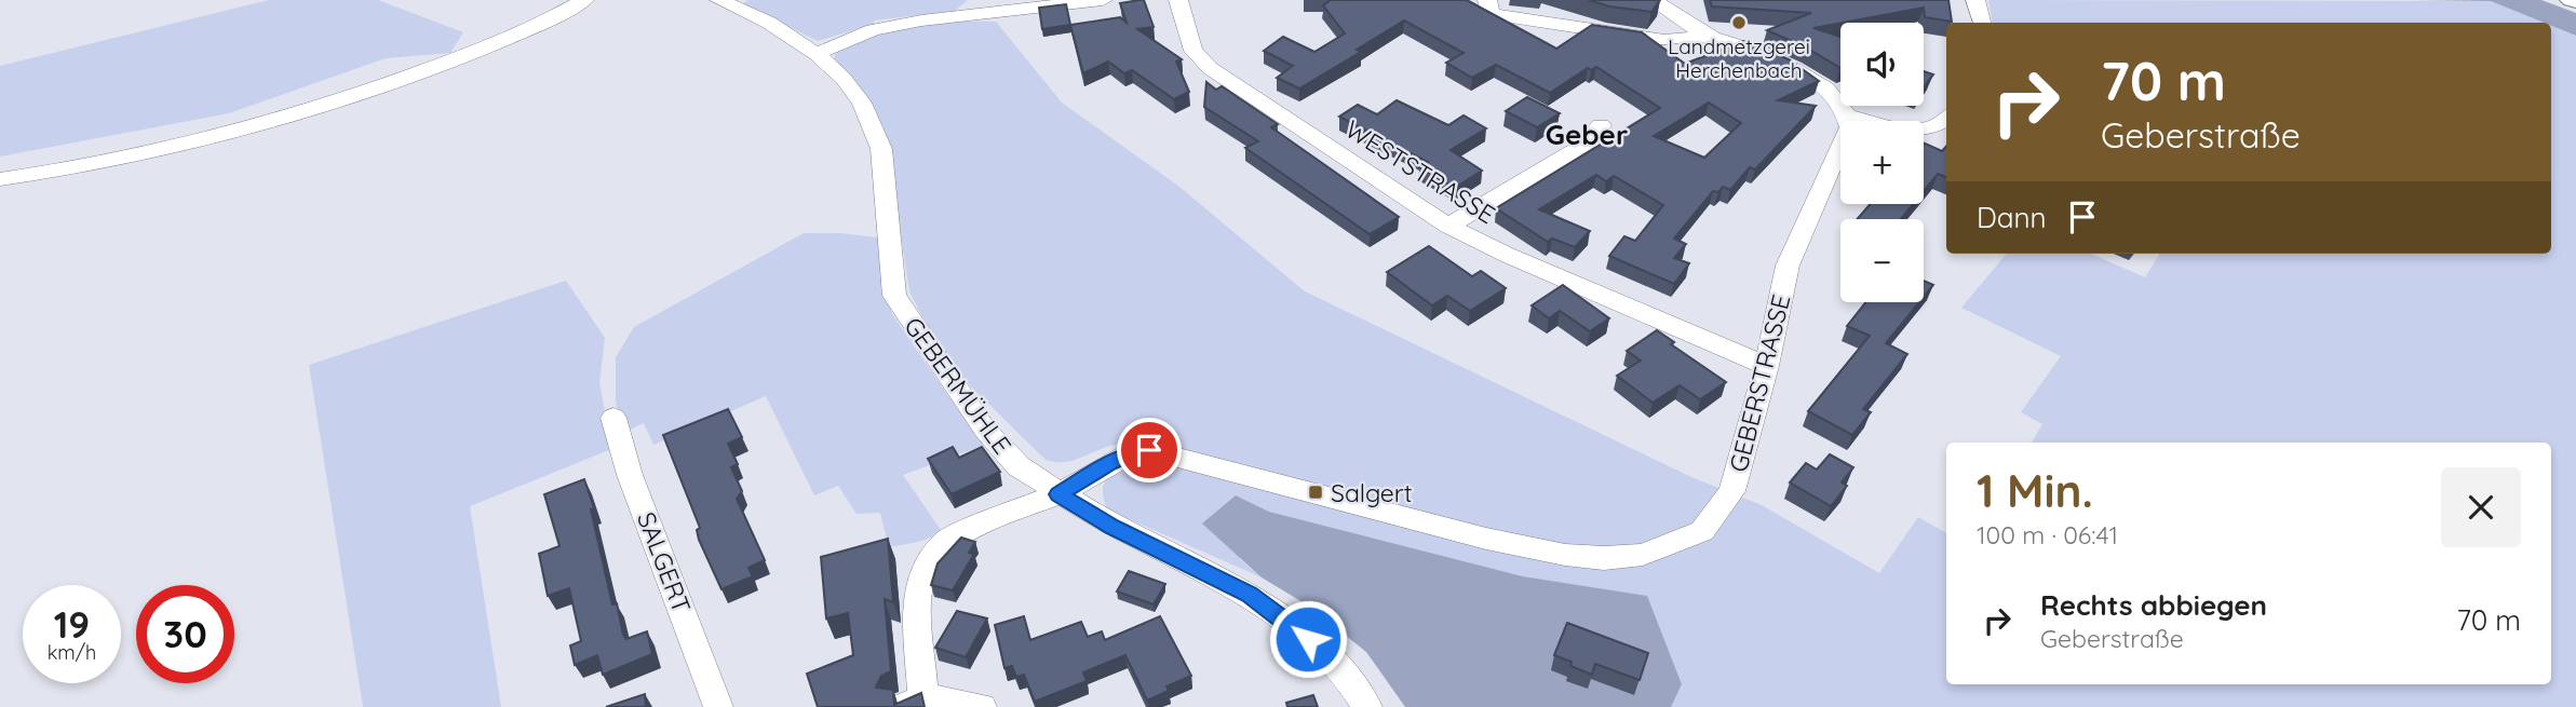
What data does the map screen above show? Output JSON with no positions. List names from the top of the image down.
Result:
{
  "streets": {
    "street": [
      "WESTSTRASSE",
      "GEBERSTRASSE",
      "GEBERMÜHLE",
      "SALGERT"
    ]
  },
  "crossings": [
    ["WESTSTRASSE", "GEBERSTRASSE"],
    ["GEBERSTRASSE", "GEBERMÜHLE"]
  ],
  "districts": ["Geber"],
  "places": {
    "other": ["Landmetzgerei Herchenbach"],
    "transit": ["Salgert"]
  },
  "page": {
    "map_buttons": ["+", "−"],
    "turn": ["70 m", "Geberstraße"],
    "then": "Dann",
    "heading": ["1 Min.", "100 m · 06:41"],
    "list": [
      {
        "name": "Rechts abbiegen",
        "note": "Geberstraße",
        "value": "70 m"
      }
    ],
    "speed": "19 km/h",
    "limit": "30"
  }
}
